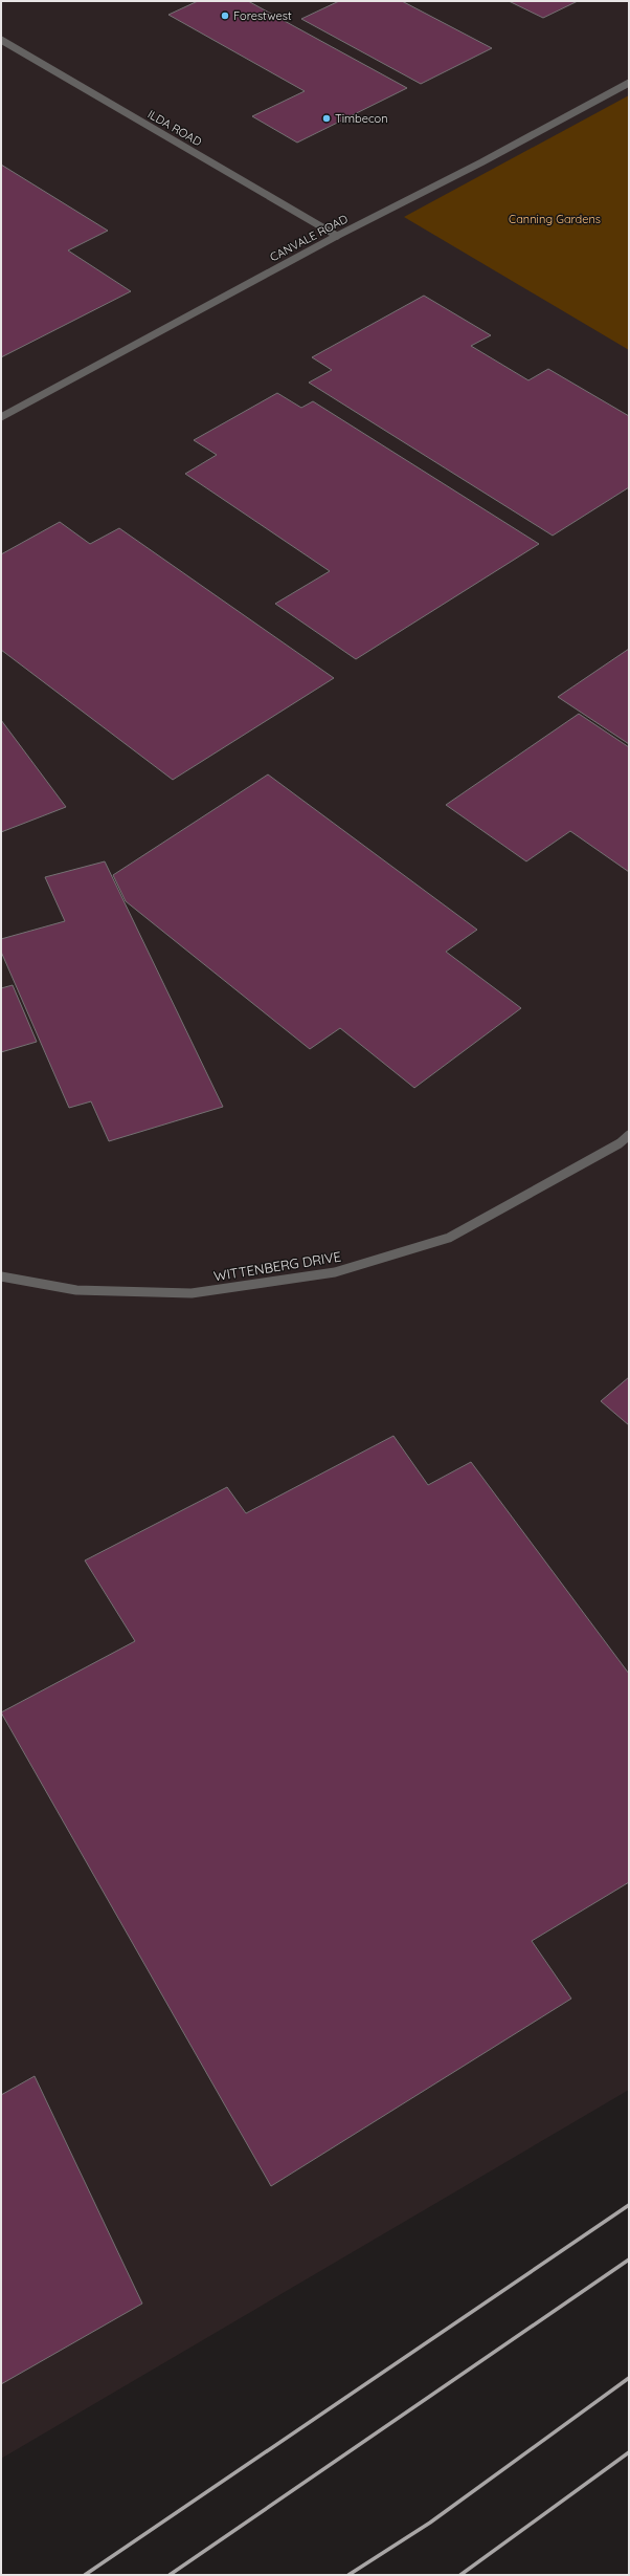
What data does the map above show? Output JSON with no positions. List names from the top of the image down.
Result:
{
  "streets": {
    "street": ["ILDA ROAD", "CANVALE ROAD", "WITTENBERG DRIVE"]
  },
  "crossings": [
    ["ILDA ROAD", "CANVALE ROAD"]
  ],
  "parks": ["Canning Gardens"],
  "places": ["Forestwest", "Timbecon"]
}
